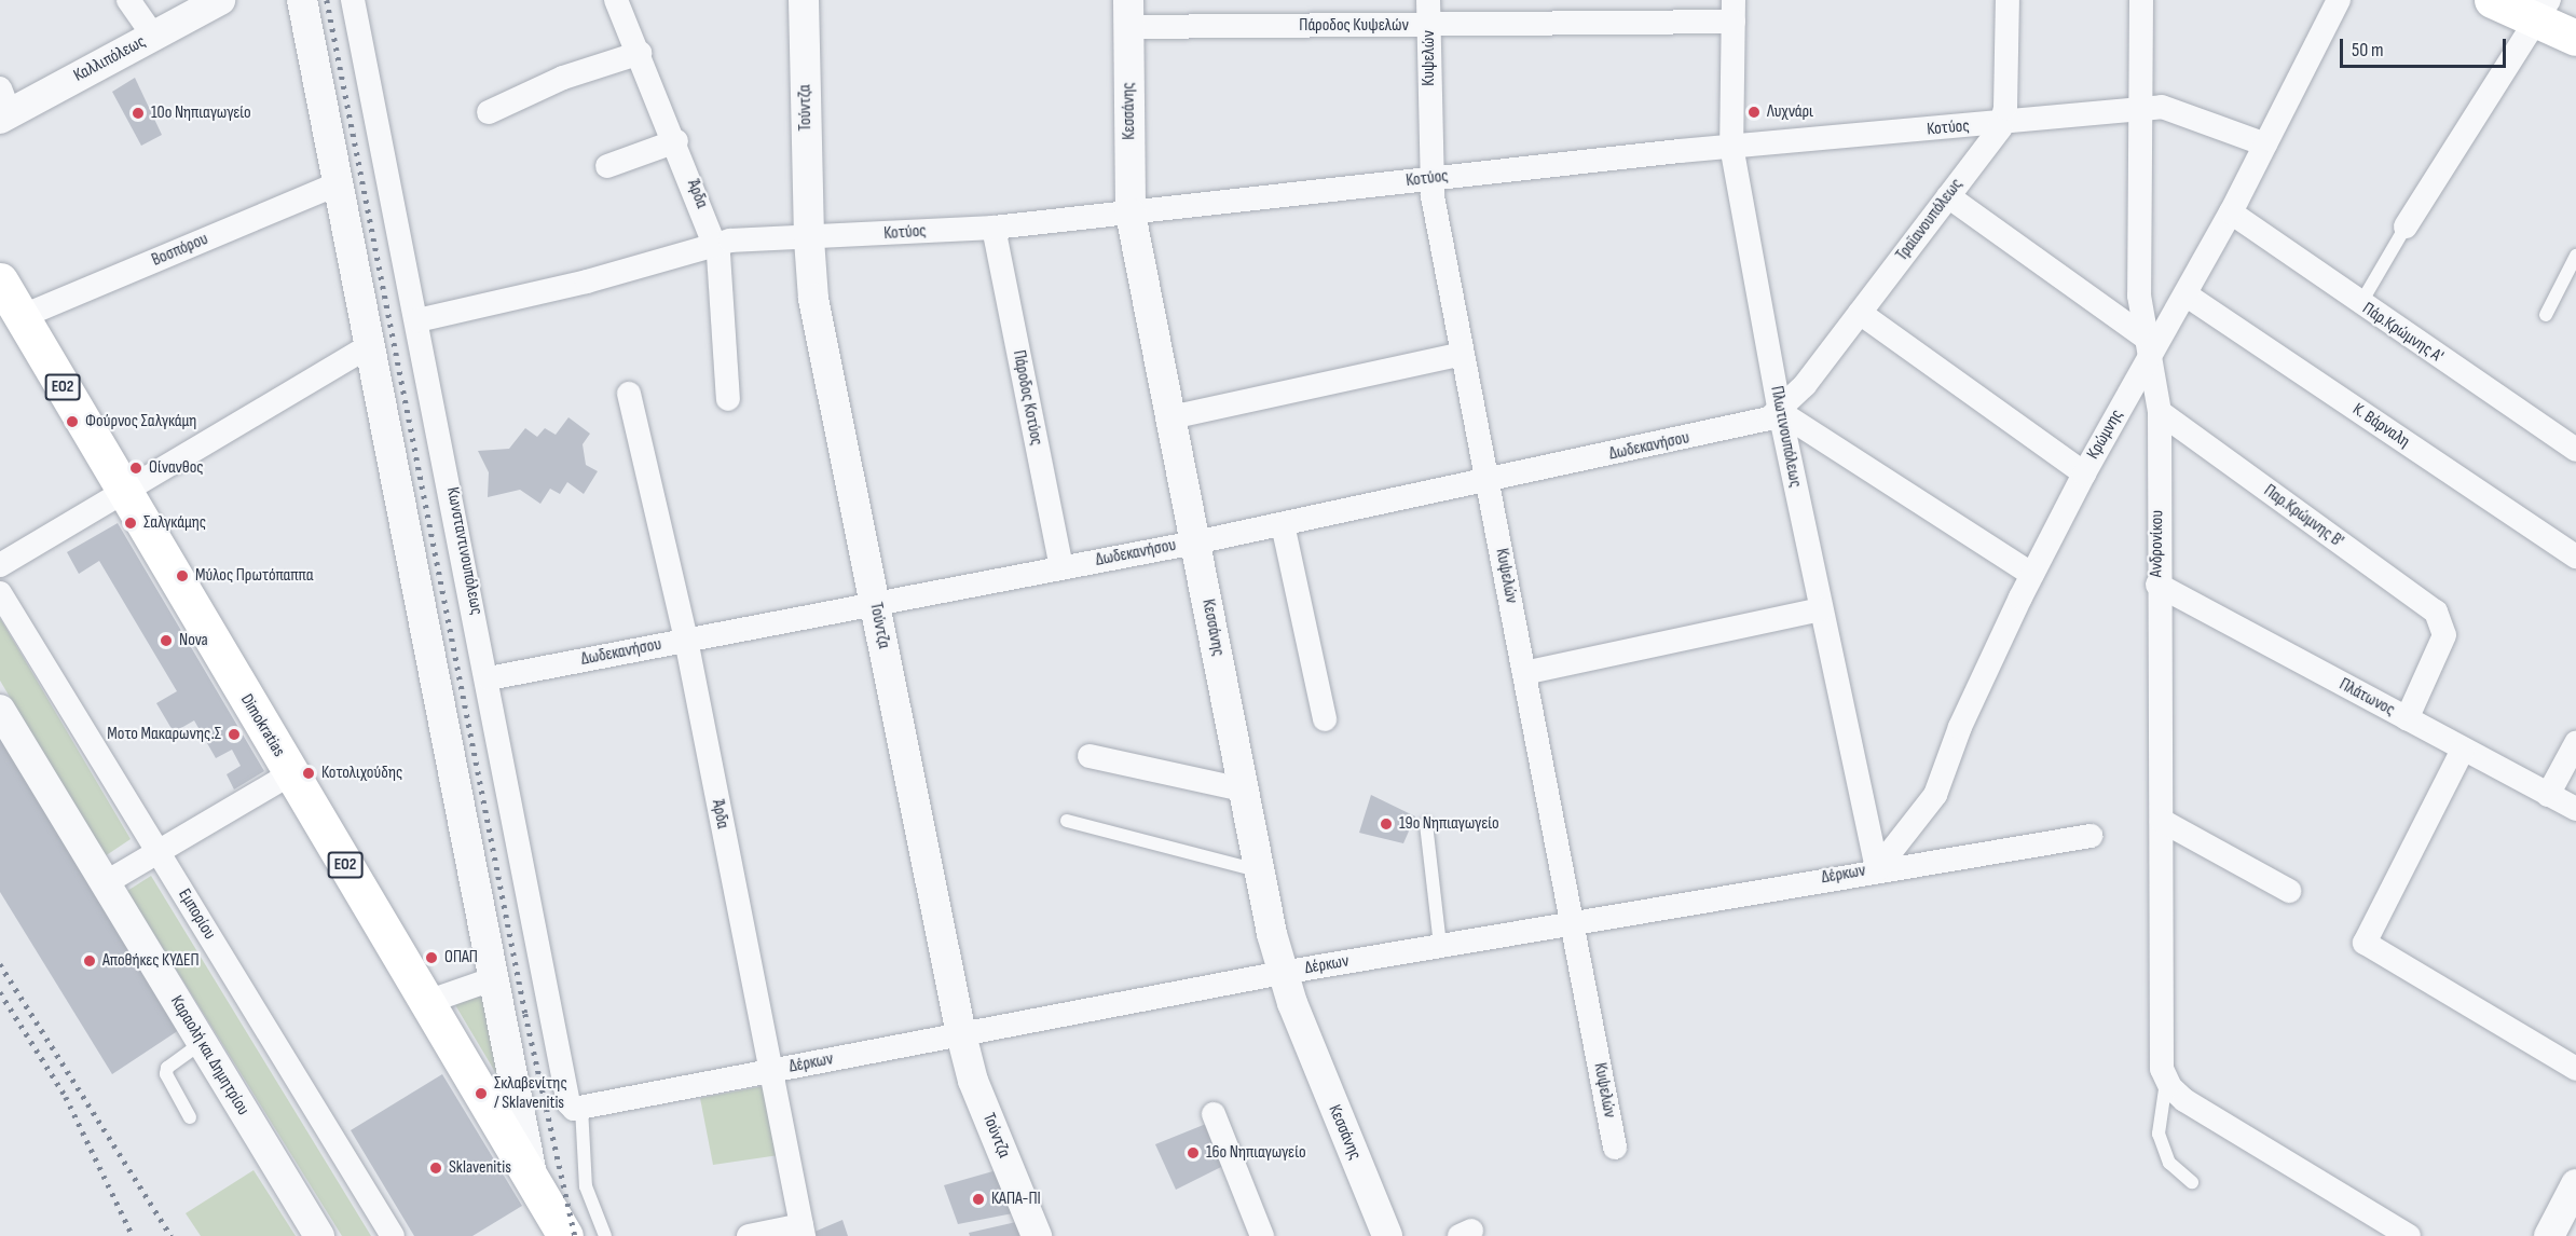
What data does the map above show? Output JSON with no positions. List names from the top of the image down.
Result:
{
  "streets": {
    "main road": ["ΕΟ2", "Dimokratias"],
    "street": [
      "Πάροδος Κυψελών",
      "Κυψελών",
      "Καλλιπόλεως",
      "Τούντζα",
      "Κεσσάνης",
      "Κοτύος",
      "Άρδα",
      "Τραϊανουπόλεως",
      "Βοσπόρου",
      "Πάρ.Κρώμνης Α'",
      "Πάροδος Κοτύος",
      "Κ. Βάρναλη",
      "Κρώμνης",
      "Πλωτινουπόλεως",
      "Δωδεκανήσου",
      "Παρ.Κρώμνης Β'",
      "Ανδρονίκου",
      "Κωνσταντινουπόλεως",
      "Πλάτωνος",
      "Δέρκων",
      "Εμπορίου",
      "Καραολή και Δημητρίου"
    ]
  },
  "crossings": [
    ["Πάροδος Κυψελών", "Κυψελών"],
    ["Πάροδος Κυψελών", "Κεσσάνης"],
    ["Πάροδος Κυψελών", "Πλωτινουπόλεως"],
    ["Κυψελών", "Κοτύος"],
    ["Κυψελών", "Δωδεκανήσου"],
    ["Κυψελών", "Δέρκων"],
    ["Τούντζα", "Κοτύος"],
    ["Τούντζα", "Δωδεκανήσου"],
    ["Τούντζα", "Δέρκων"],
    ["Κεσσάνης", "Κοτύος"],
    ["Κεσσάνης", "Δωδεκανήσου"],
    ["Κεσσάνης", "Δέρκων"],
    ["Κοτύος", "Άρδα"],
    ["Κοτύος", "Τραϊανουπόλεως"],
    ["Κοτύος", "Πάροδος Κοτύος"],
    ["Κοτύος", "Κρώμνης"],
    ["Κοτύος", "Πλωτινουπόλεως"],
    ["Κοτύος", "Ανδρονίκου"],
    ["Κοτύος", "Κωνσταντινουπόλεως"],
    ["Άρδα", "Δωδεκανήσου"],
    ["Άρδα", "Δέρκων"],
    ["Τραϊανουπόλεως", "Πλωτινουπόλεως"],
    ["Τραϊανουπόλεως", "Δωδεκανήσου"],
    ["Βοσπόρου", "Dimokratias"],
    ["Πάρ.Κρώμνης Α'", "Κρώμνης"],
    ["Πάροδος Κοτύος", "Δωδεκανήσου"],
    ["Κ. Βάρναλη", "Κρώμνης"],
    ["Κρώμνης", "Πλωτινουπόλεως"],
    ["Κρώμνης", "Ανδρονίκου"],
    ["Κρώμνης", "Δέρκων"],
    ["Πλωτινουπόλεως", "Δωδεκανήσου"],
    ["Πλωτινουπόλεως", "Δέρκων"],
    ["Δωδεκανήσου", "Κωνσταντινουπόλεως"],
    ["Παρ.Κρώμνης Β'", "Ανδρονίκου"],
    ["Παρ.Κρώμνης Β'", "Πλάτωνος"],
    ["Ανδρονίκου", "Πλάτωνος"],
    ["Κωνσταντινουπόλεως", "Δέρκων"]
  ],
  "places": [
    "Λυχνάρι",
    "10ο Νηπιαγωγείο",
    "Φούρνος Σαλγκάμη",
    "Οίνανθος",
    "Σαλγκάμης",
    "Μύλος Πρωτόπαππα",
    "Nova",
    "Μοτο Μακαρωνης.Σ",
    "Κοτολιχούδης",
    "19ο Νηπιαγωγείο",
    "ΟΠΑΠ",
    "Αποθήκες ΚΥΔΕΠ",
    "Σκλαβενίτης / Sklavenitis",
    "16ο Νηπιαγωγείο",
    "Sklavenitis",
    "ΚΑΠΑ-ΠΙ"
  ],
  "scale_bar": "50 m"
}
